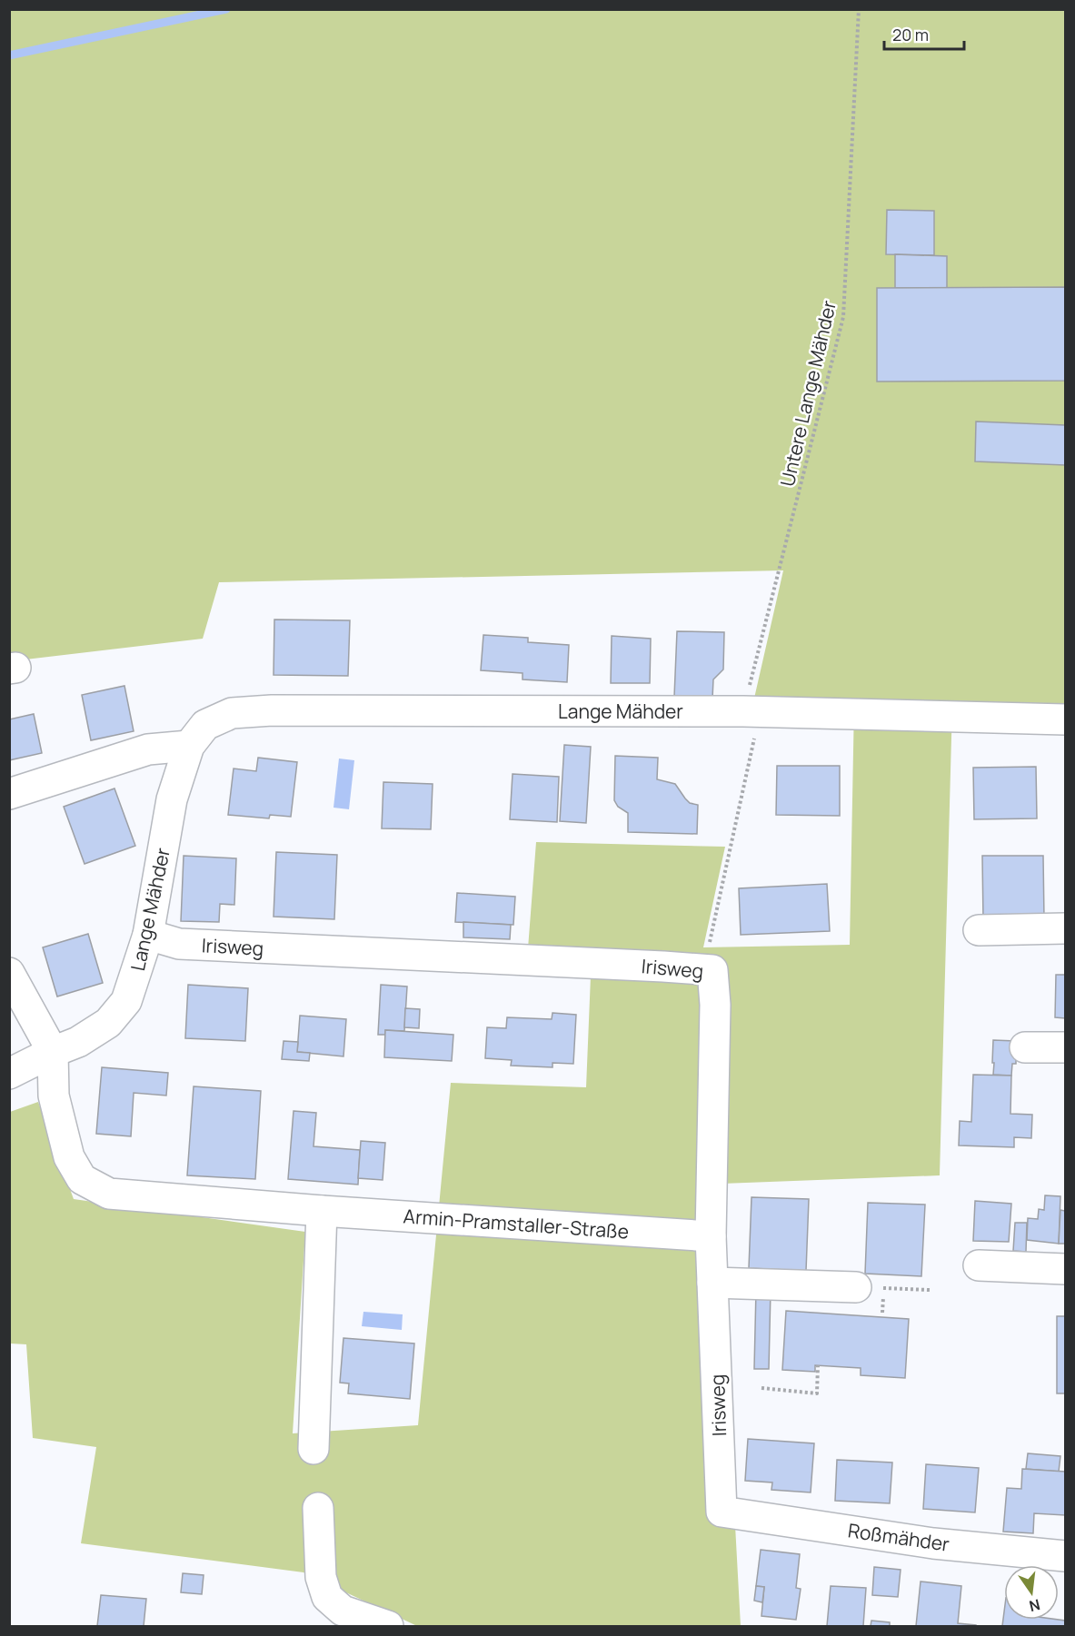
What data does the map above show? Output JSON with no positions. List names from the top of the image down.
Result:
{
  "streets": {
    "street": [
      "Lange Mähder",
      "Irisweg",
      "Armin-Pramstaller-Straße",
      "Roßmähder"
    ],
    "path": ["Untere Lange Mähder"]
  },
  "crossings": [
    ["Untere Lange Mähder", "Lange Mähder"],
    ["Untere Lange Mähder", "Irisweg"],
    ["Lange Mähder", "Irisweg"],
    ["Lange Mähder", "Armin-Pramstaller-Straße"],
    ["Irisweg", "Armin-Pramstaller-Straße"],
    ["Irisweg", "Roßmähder"]
  ],
  "scale_bar": "20 m",
  "north": "bottom"
}
